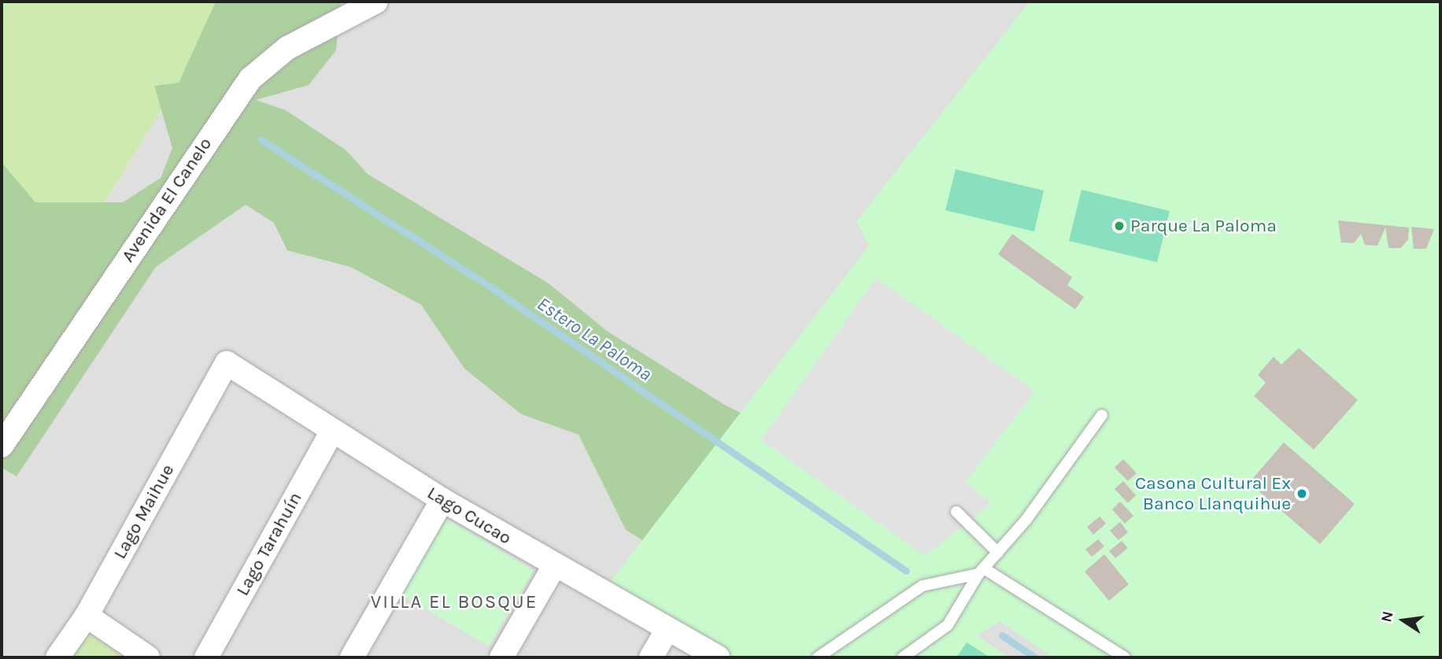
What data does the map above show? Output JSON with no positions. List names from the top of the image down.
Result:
{
  "streets": {
    "street": [
      "Avenida El Canelo",
      "Lago Maihue",
      "Lago Cucao",
      "Lago Tarahuín"
    ]
  },
  "crossings": [
    ["Lago Maihue", "Lago Cucao"],
    ["Lago Cucao", "Lago Tarahuín"]
  ],
  "districts": ["VILLA EL BOSQUE"],
  "water": ["Estero La Paloma"],
  "places": ["Parque La Paloma", "Casona Cultural Ex Banco Llanquihue"],
  "north": "left"
}
